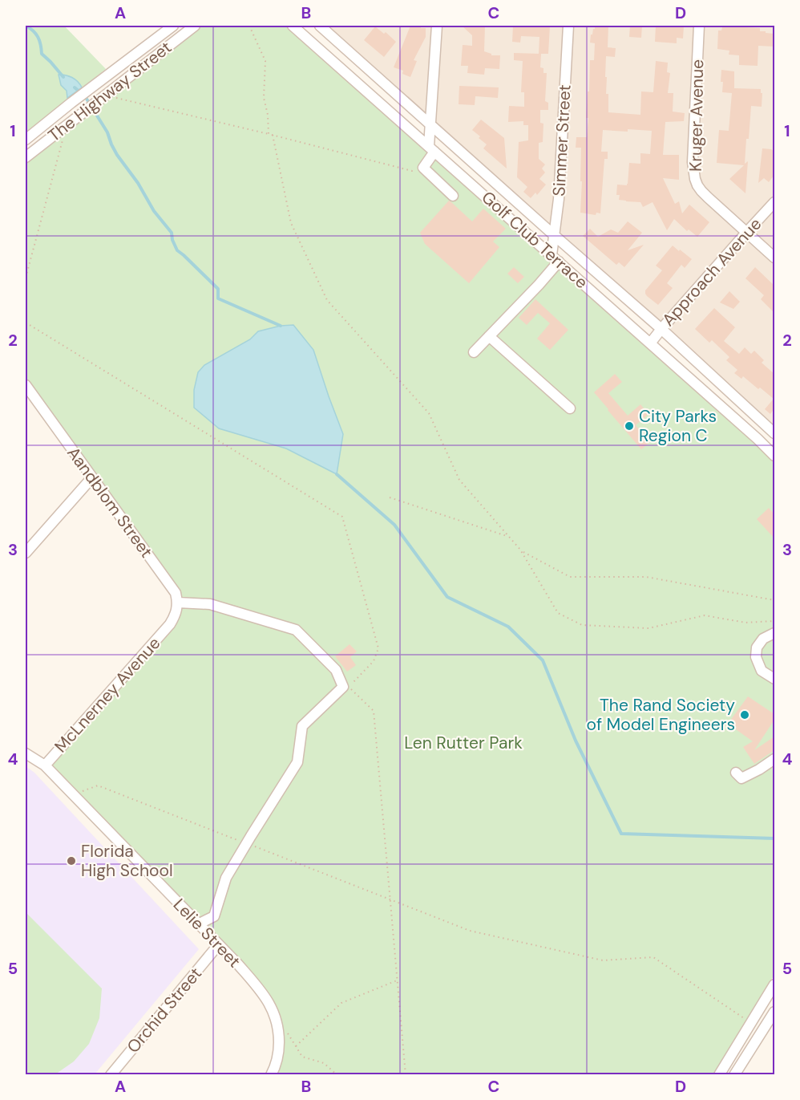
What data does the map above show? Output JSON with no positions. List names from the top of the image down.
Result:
{
  "streets": {
    "street": [
      "The Highway Street",
      "Kruger Avenue",
      "Simmer Street",
      "Golf Club Terrace",
      "Approach Avenue",
      "Aandblom Street",
      "McLnerney Avenue",
      "Lelie Street",
      "Orchid Street"
    ]
  },
  "crossings": [
    ["Kruger Avenue", "Approach Avenue"],
    ["Simmer Street", "Golf Club Terrace"],
    ["Golf Club Terrace", "Approach Avenue"],
    ["Aandblom Street", "McLnerney Avenue"],
    ["McLnerney Avenue", "Lelie Street"],
    ["Lelie Street", "Orchid Street"]
  ],
  "parks": ["Len Rutter Park"],
  "places": ["City Parks Region C", "The Rand Society of Model Engineers", "Florida High School"],
  "grid": {
    "columns": [
      "A",
      "B",
      "C",
      "D"
    ],
    "rows": [
      "1",
      "2",
      "3",
      "4",
      "5"
    ]
  }
}
